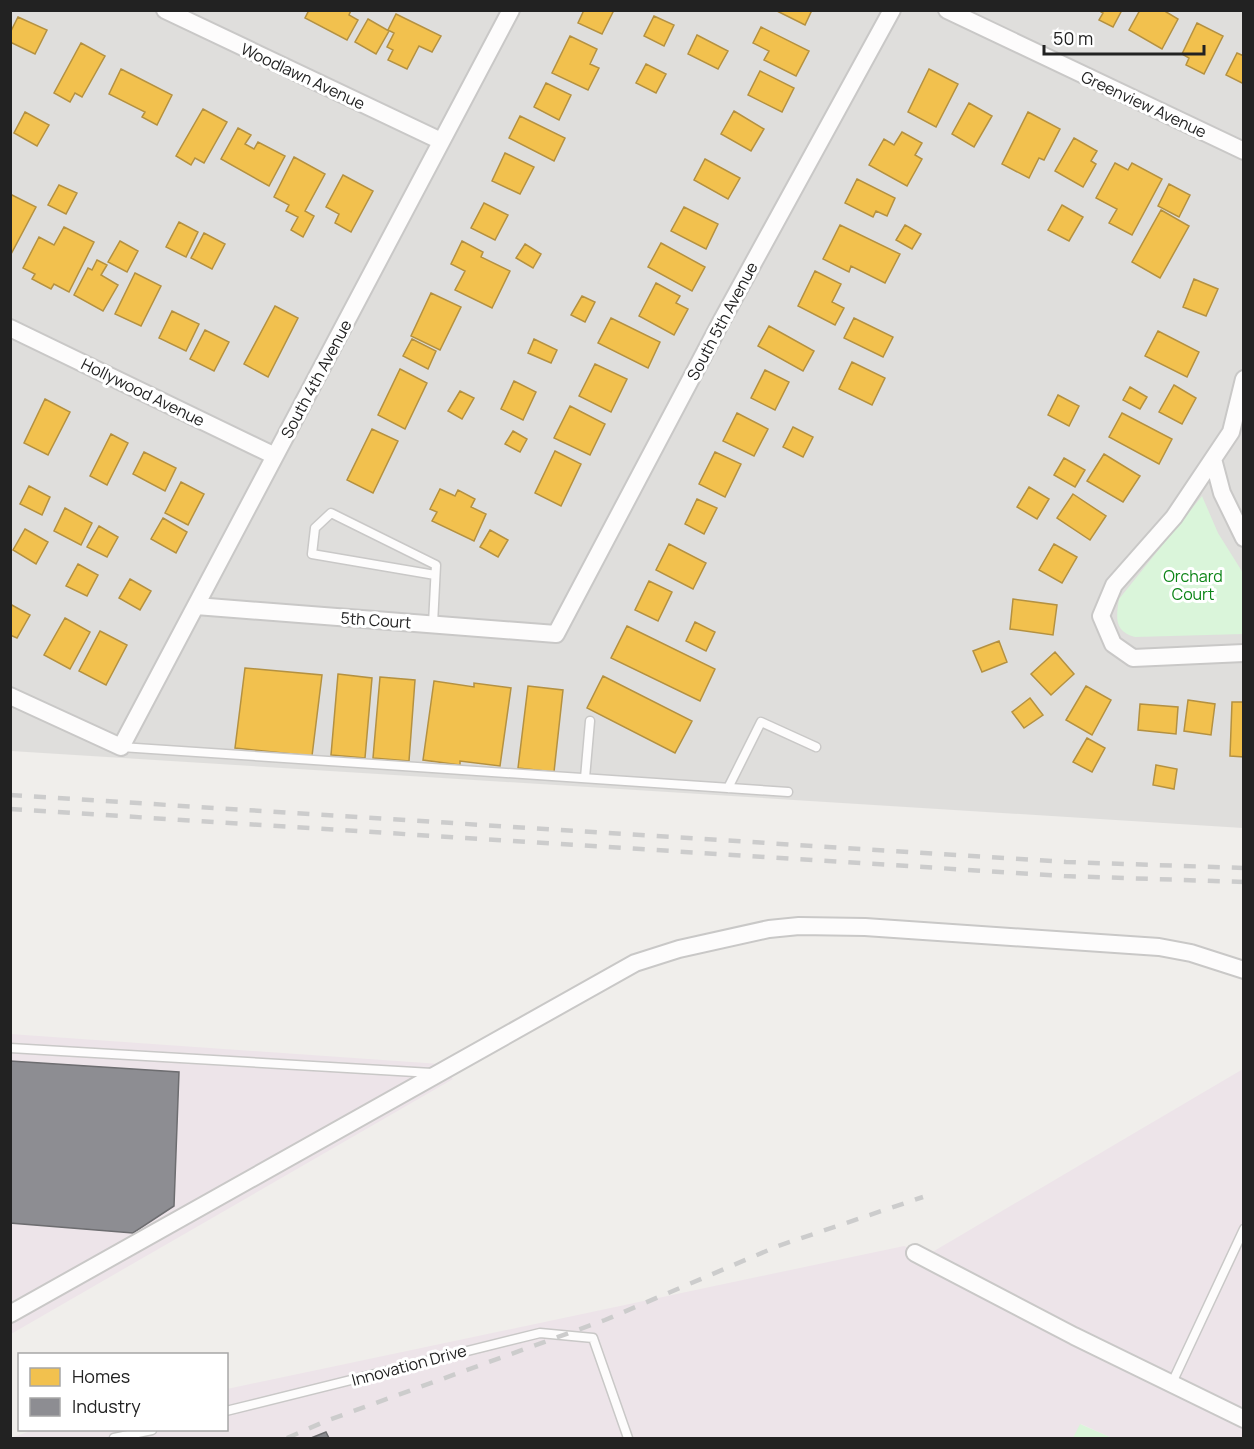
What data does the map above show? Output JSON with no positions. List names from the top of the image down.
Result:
{
  "streets": {
    "street": [
      "Woodlawn Avenue",
      "Greenview Avenue",
      "South 5th Avenue",
      "South 4th Avenue",
      "Hollywood Avenue",
      "5th Court"
    ],
    "lane": ["Innovation Drive"]
  },
  "crossings": [
    ["Woodlawn Avenue", "South 4th Avenue"],
    ["South 5th Avenue", "5th Court"],
    ["South 4th Avenue", "Hollywood Avenue"],
    ["South 4th Avenue", "5th Court"]
  ],
  "parks": ["Orchard Court"],
  "legend": ["Homes", "Industry"],
  "scale_bar": "50 m"
}
